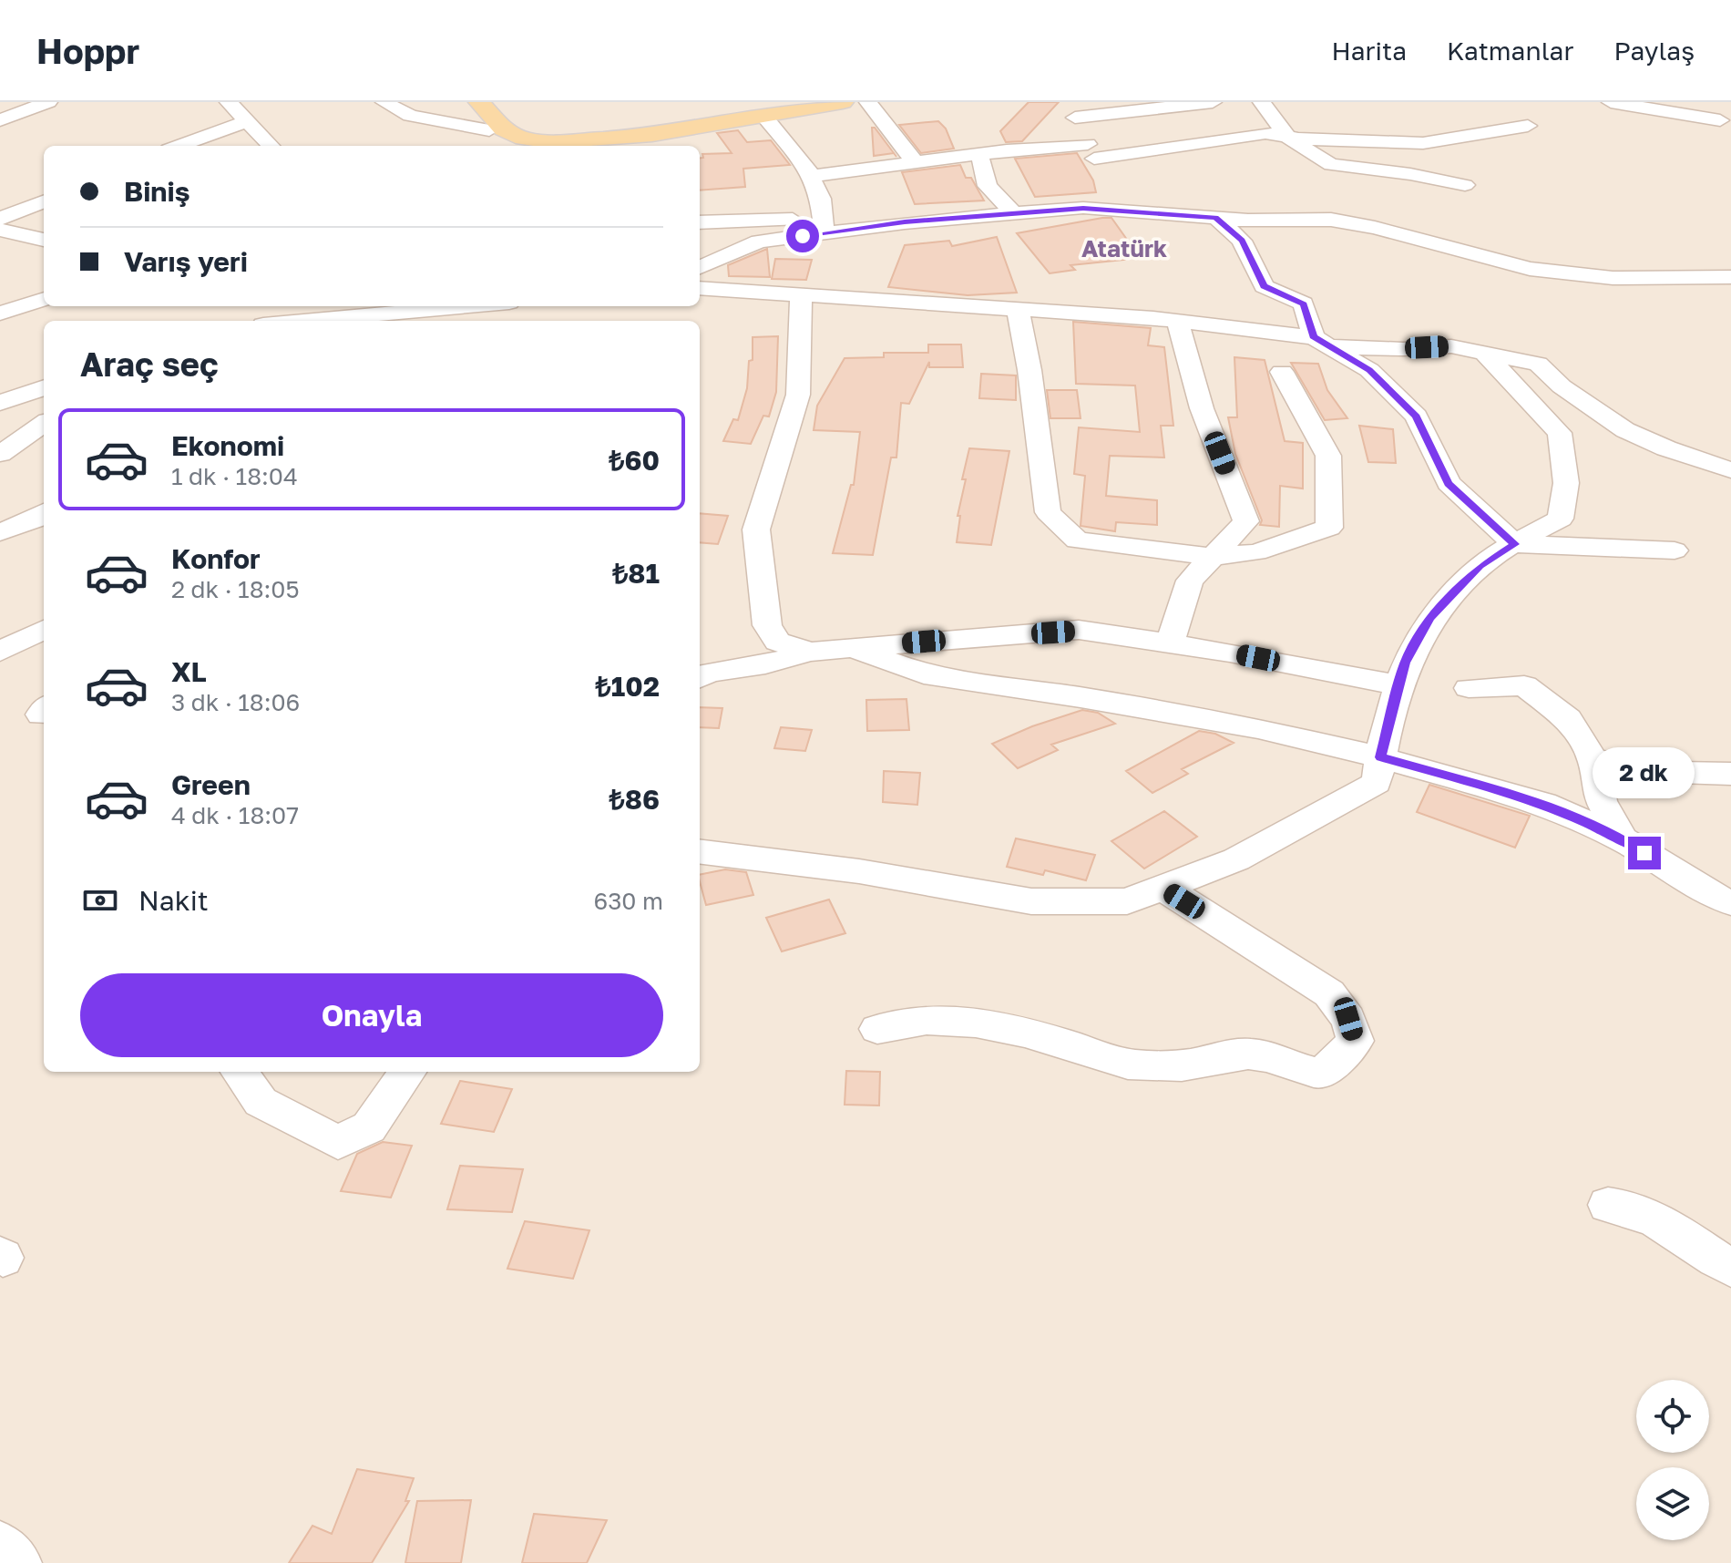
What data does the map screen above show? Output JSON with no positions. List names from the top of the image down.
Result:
{
  "districts": ["Atatürk"],
  "page": {
    "header": "Hoppr",
    "nav": ["Harita", "Katmanlar", "Paylaş"],
    "banner": ["Biniş", "Varış yeri"],
    "heading": "Araç seç",
    "list": [
      {
        "name": "Ekonomi",
        "note": "1 dk · 18:04",
        "value": "₺60"
      },
      {
        "name": "Konfor",
        "note": "2 dk · 18:05",
        "value": "₺81"
      },
      {
        "name": "XL",
        "note": "3 dk · 18:06",
        "value": "₺102"
      },
      {
        "name": "Green",
        "note": "4 dk · 18:07",
        "value": "₺86"
      }
    ],
    "bubble": "2 dk",
    "pay": ["Nakit", "630 m"],
    "buttons": "Onayla"
  }
}
